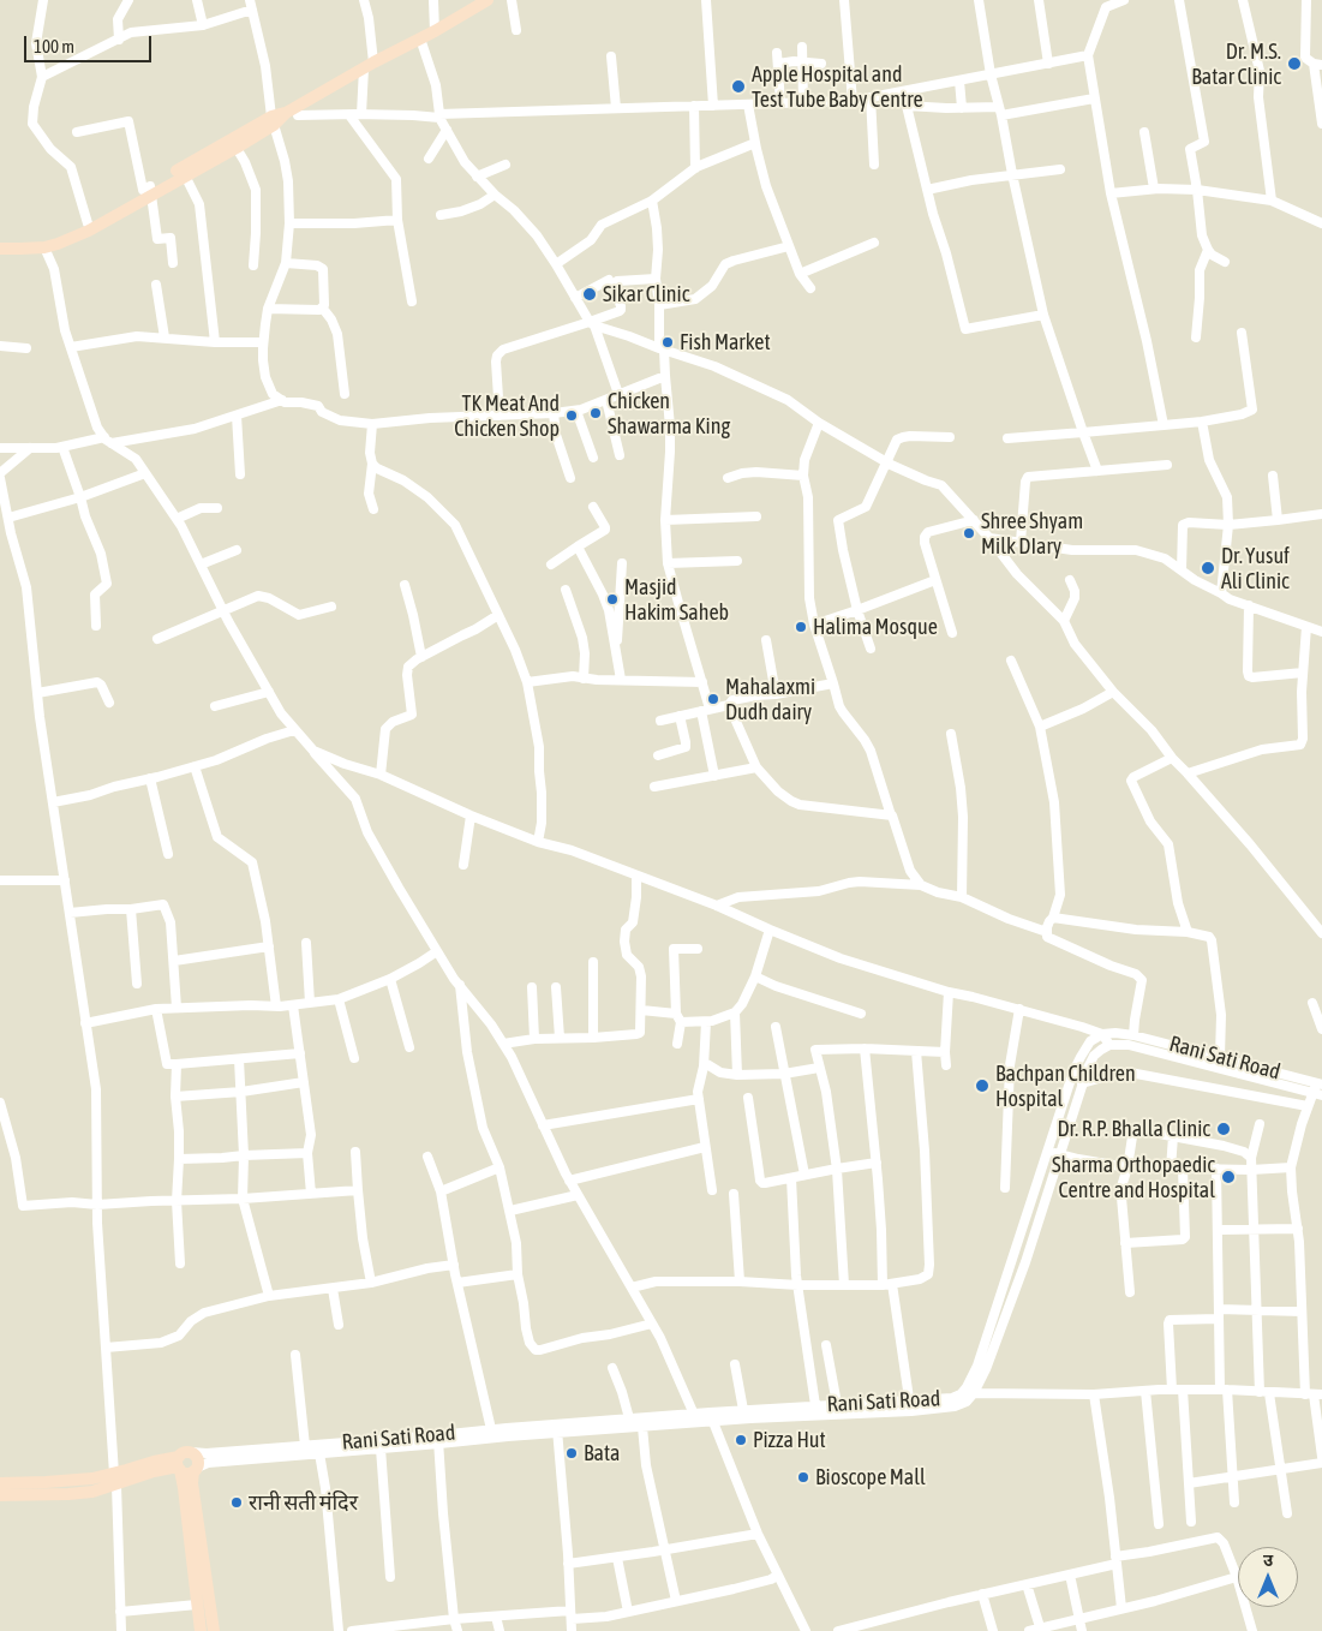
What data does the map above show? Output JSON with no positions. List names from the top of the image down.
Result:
{
  "streets": {
    "street": ["Rani Sati Road"]
  },
  "places": [
    "Dr. M.S. Batar Clinic",
    "Apple Hospital and Test Tube Baby Centre",
    "Sikar Clinic",
    "Fish Market",
    "Chicken Shawarma King",
    "TK Meat And Chicken Shop",
    "Shree Shyam Milk DIary",
    "Dr. Yusuf Ali Clinic",
    "Masjid Hakim Saheb",
    "Halima Mosque",
    "Mahalaxmi Dudh dairy",
    "Bachpan Children Hospital",
    "Dr. R.P. Bhalla Clinic",
    "Sharma Orthopaedic Centre and Hospital",
    "Pizza Hut",
    "Bata",
    "Bioscope Mall",
    "रानी सती मंदिर"
  ],
  "scale_bar": "100 m",
  "north": "top"
}
